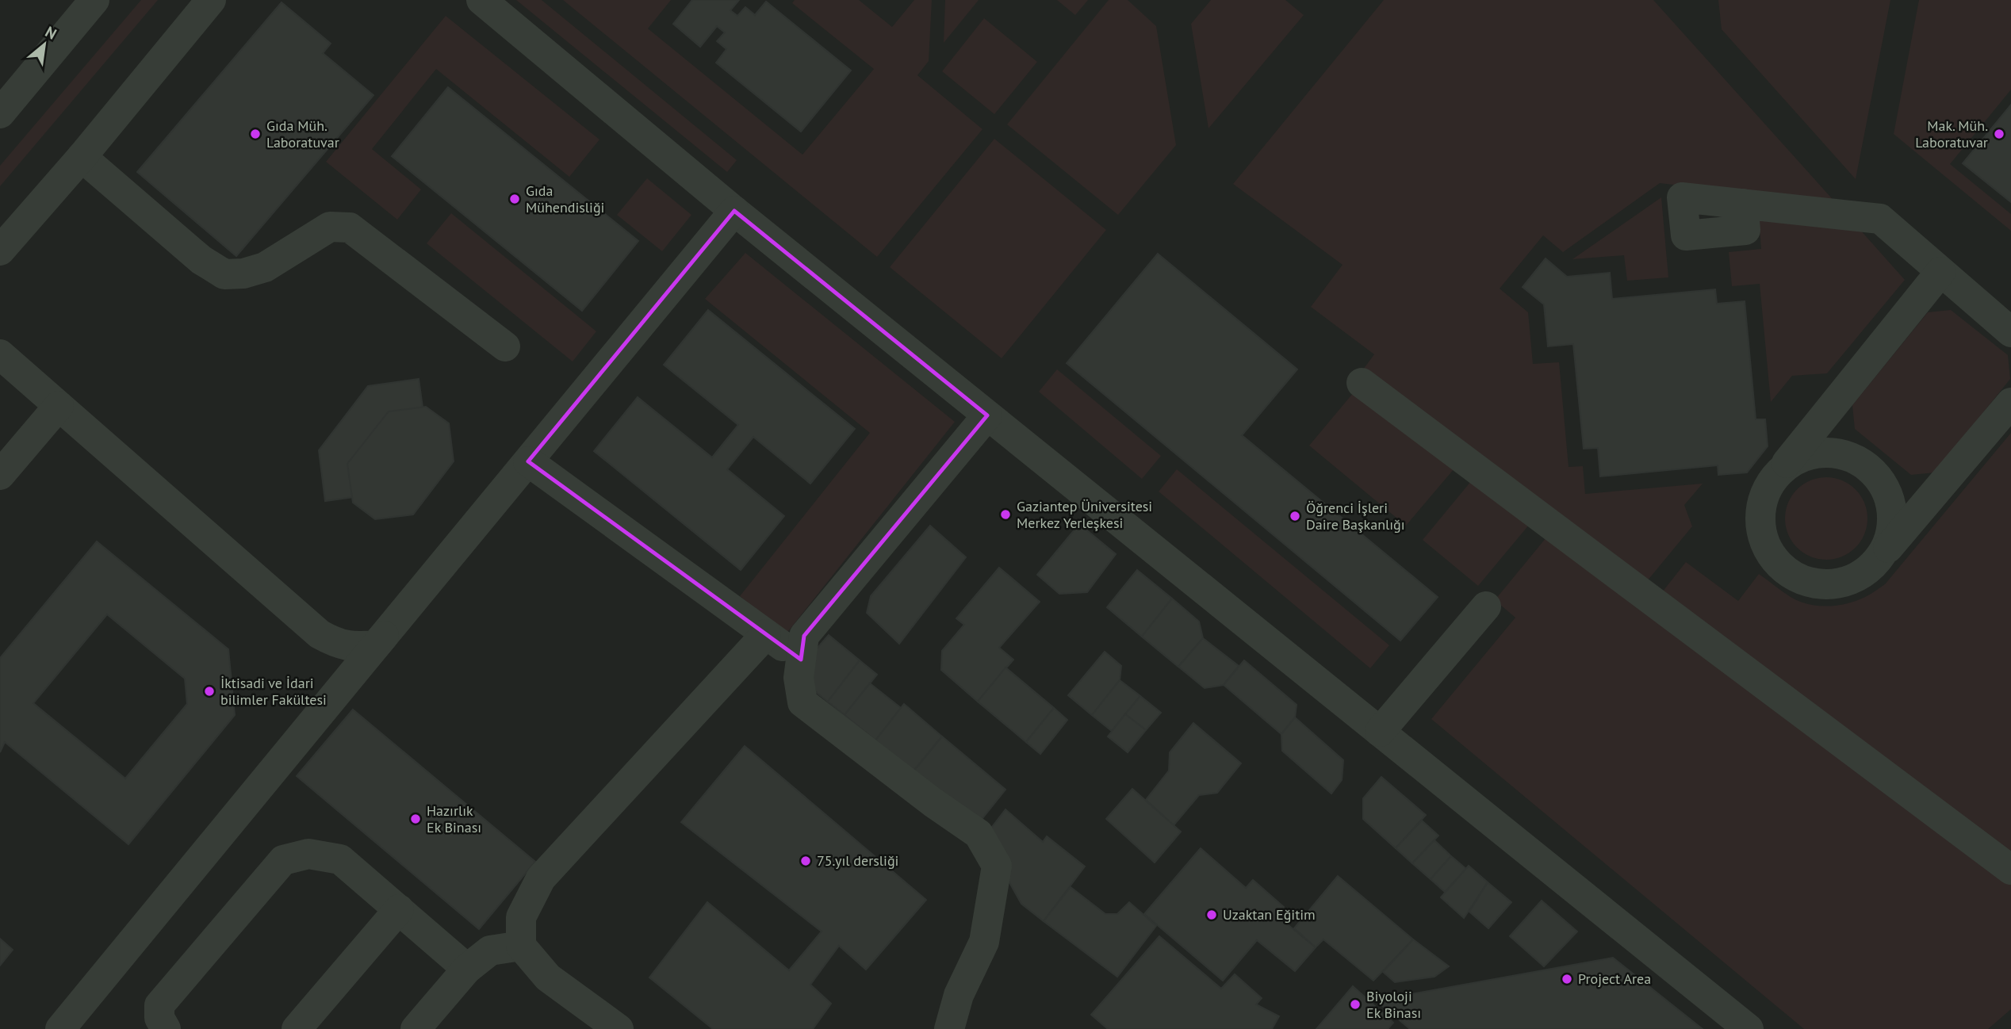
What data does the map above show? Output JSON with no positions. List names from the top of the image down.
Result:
{
  "places": [
    "Gıda Müh. Laboratuvar",
    "Mak. Müh. Laboratuvar",
    "Gıda Mühendisliği",
    "Gaziantep Üniversitesi Merkez Yerleşkesi",
    "Öğrenci İşleri Daire Başkanlığı",
    "İktisadi ve İdari bilimler Fakültesi",
    "Hazırlık Ek Binası",
    "75.yıl dersliği",
    "Uzaktan Eğitim",
    "Project Area",
    "Biyoloji Ek Binası"
  ],
  "north": "top right"
}
